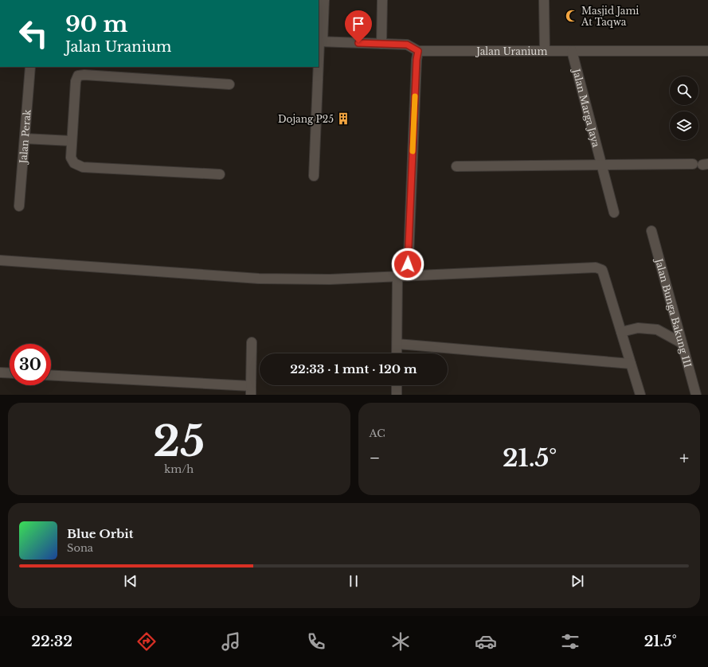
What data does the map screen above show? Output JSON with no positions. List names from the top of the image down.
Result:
{
  "streets": {
    "street": [
      "Jalan Uranium",
      "Jalan Marga Jaya",
      "Jalan Perak",
      "Jalan Bunga Bakung III"
    ]
  },
  "crossings": [
    ["Jalan Uranium", "Jalan Marga Jaya"]
  ],
  "places": {
    "mosque": ["Masjid Jami At Taqwa"],
    "building": ["Dojang P25"]
  },
  "page": {
    "turn": ["90 m", "Jalan Uranium"],
    "limit": "30",
    "trip": "22:33 · 1 mnt · 120 m",
    "tile": [
      ["25", "km/h"],
      "AC"
    ],
    "heat": ["−", "21.5°", "+"],
    "song": ["Blue Orbit", "Sona"],
    "tabs": ["22:32", "21.5°"]
  }
}
